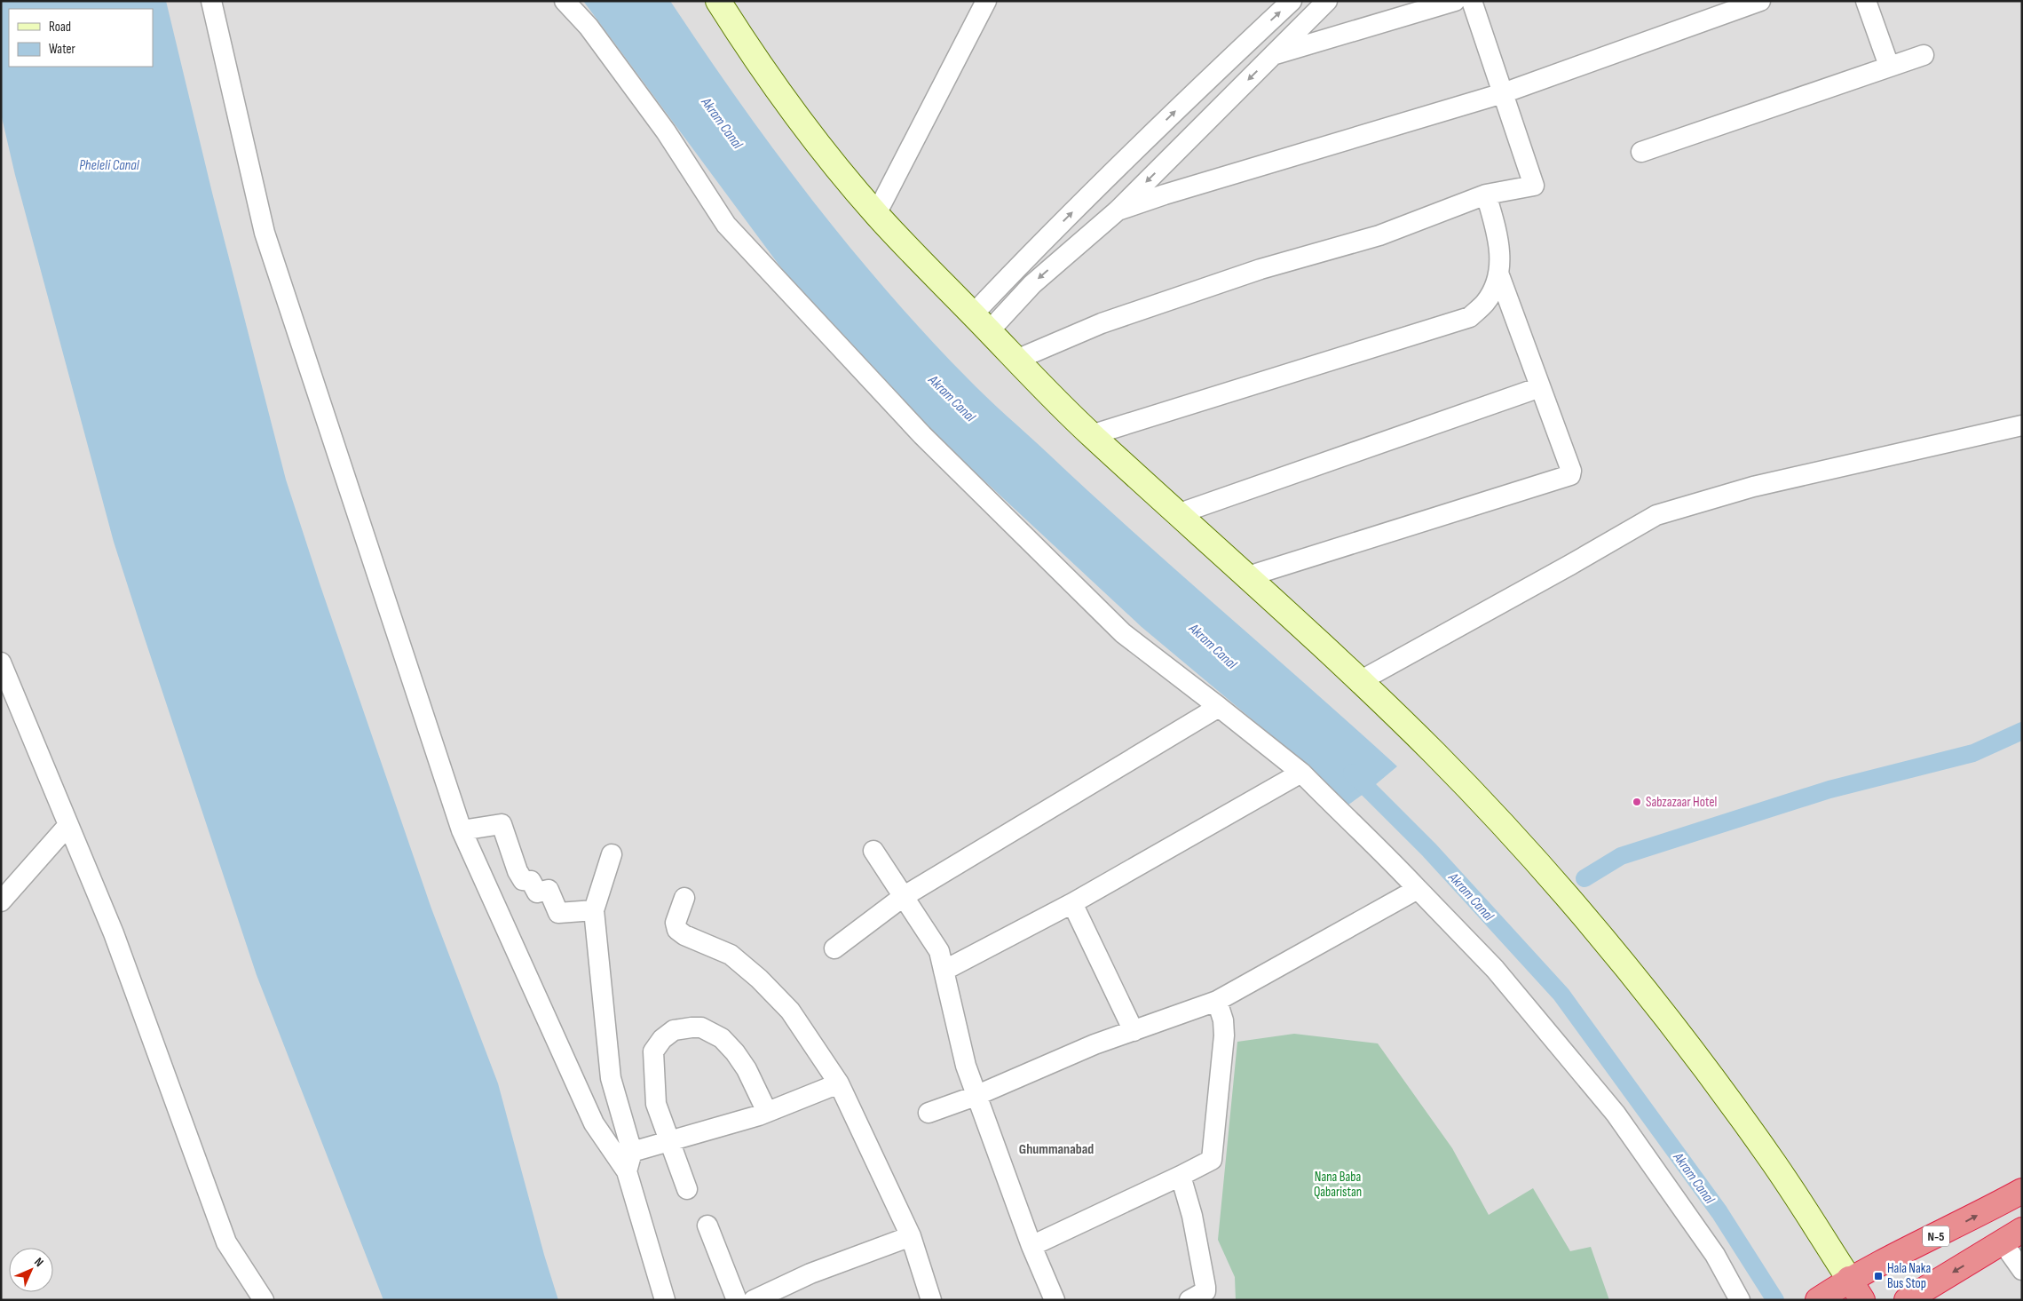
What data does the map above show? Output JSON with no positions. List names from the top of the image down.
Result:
{
  "streets": {
    "highway": ["N-5"]
  },
  "districts": ["Ghummanabad"],
  "water": ["Akram Canal", "Pheleli Canal"],
  "parks": ["Nana Baba Qabaristan"],
  "places": {
    "other": ["Sabzazaar Hotel"],
    "transit": ["Hala Naka Bus Stop"]
  },
  "legend": ["Road", "Water"],
  "north": "top right"
}
